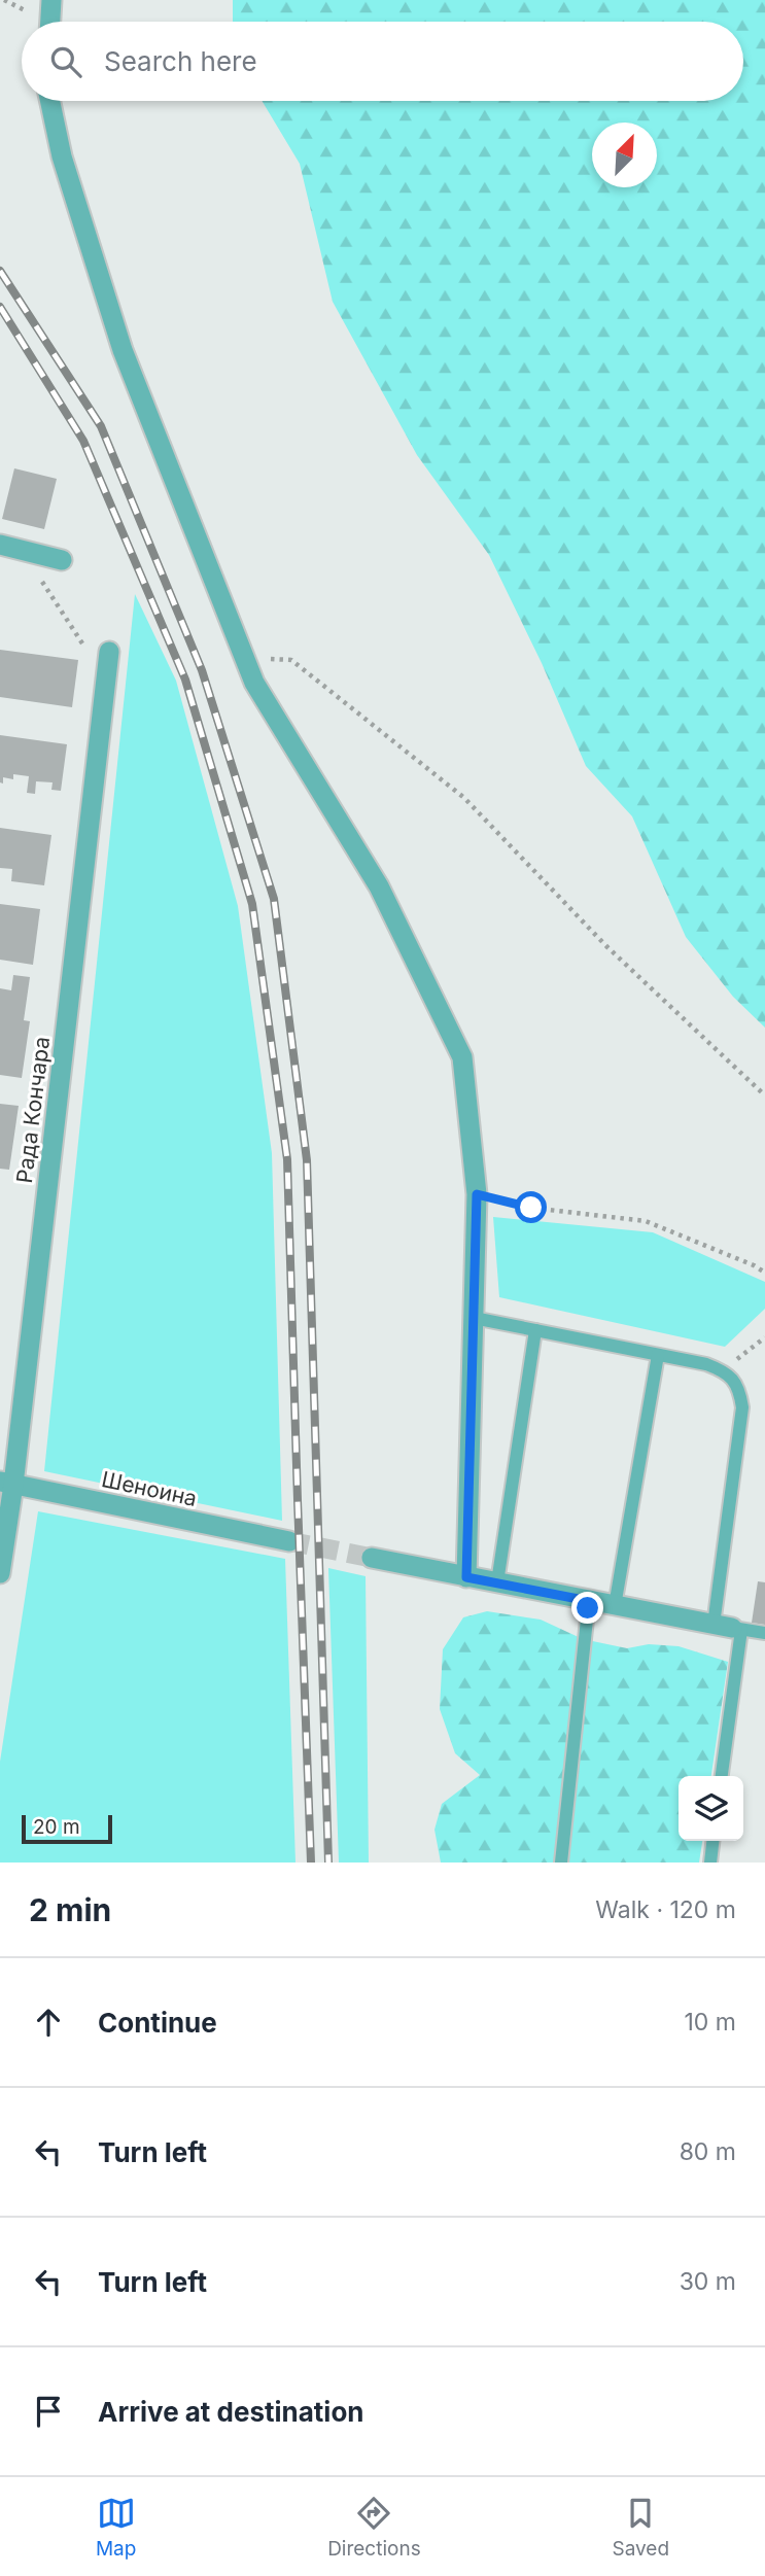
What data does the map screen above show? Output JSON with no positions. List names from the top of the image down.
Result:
{
  "streets": {
    "street": ["Рада Кончара", "Шеноина"]
  },
  "crossings": [
    ["Рада Кончара", "Шеноина"]
  ],
  "scale_bar": "20 m",
  "north": "top right",
  "page": {
    "search": "Search here",
    "scale": "20 m",
    "heading": ["2 min", "Walk · 120 m"],
    "list": [
      ["Continue", "10 m"],
      ["Turn left", "80 m"],
      ["Turn left", "30 m"],
      "Arrive at destination"
    ],
    "nav": ["Map", "Directions", "Saved"]
  }
}
